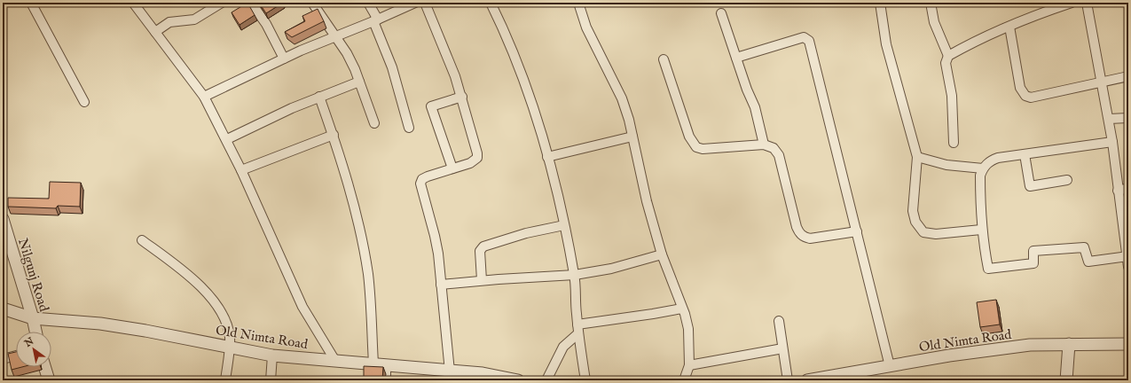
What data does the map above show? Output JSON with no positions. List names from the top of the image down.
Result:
{
  "streets": {
    "street": ["Nilgunj Road", "Old Nimta Road"]
  },
  "crossings": [
    ["Nilgunj Road", "Old Nimta Road"]
  ],
  "north": "top left"
}
